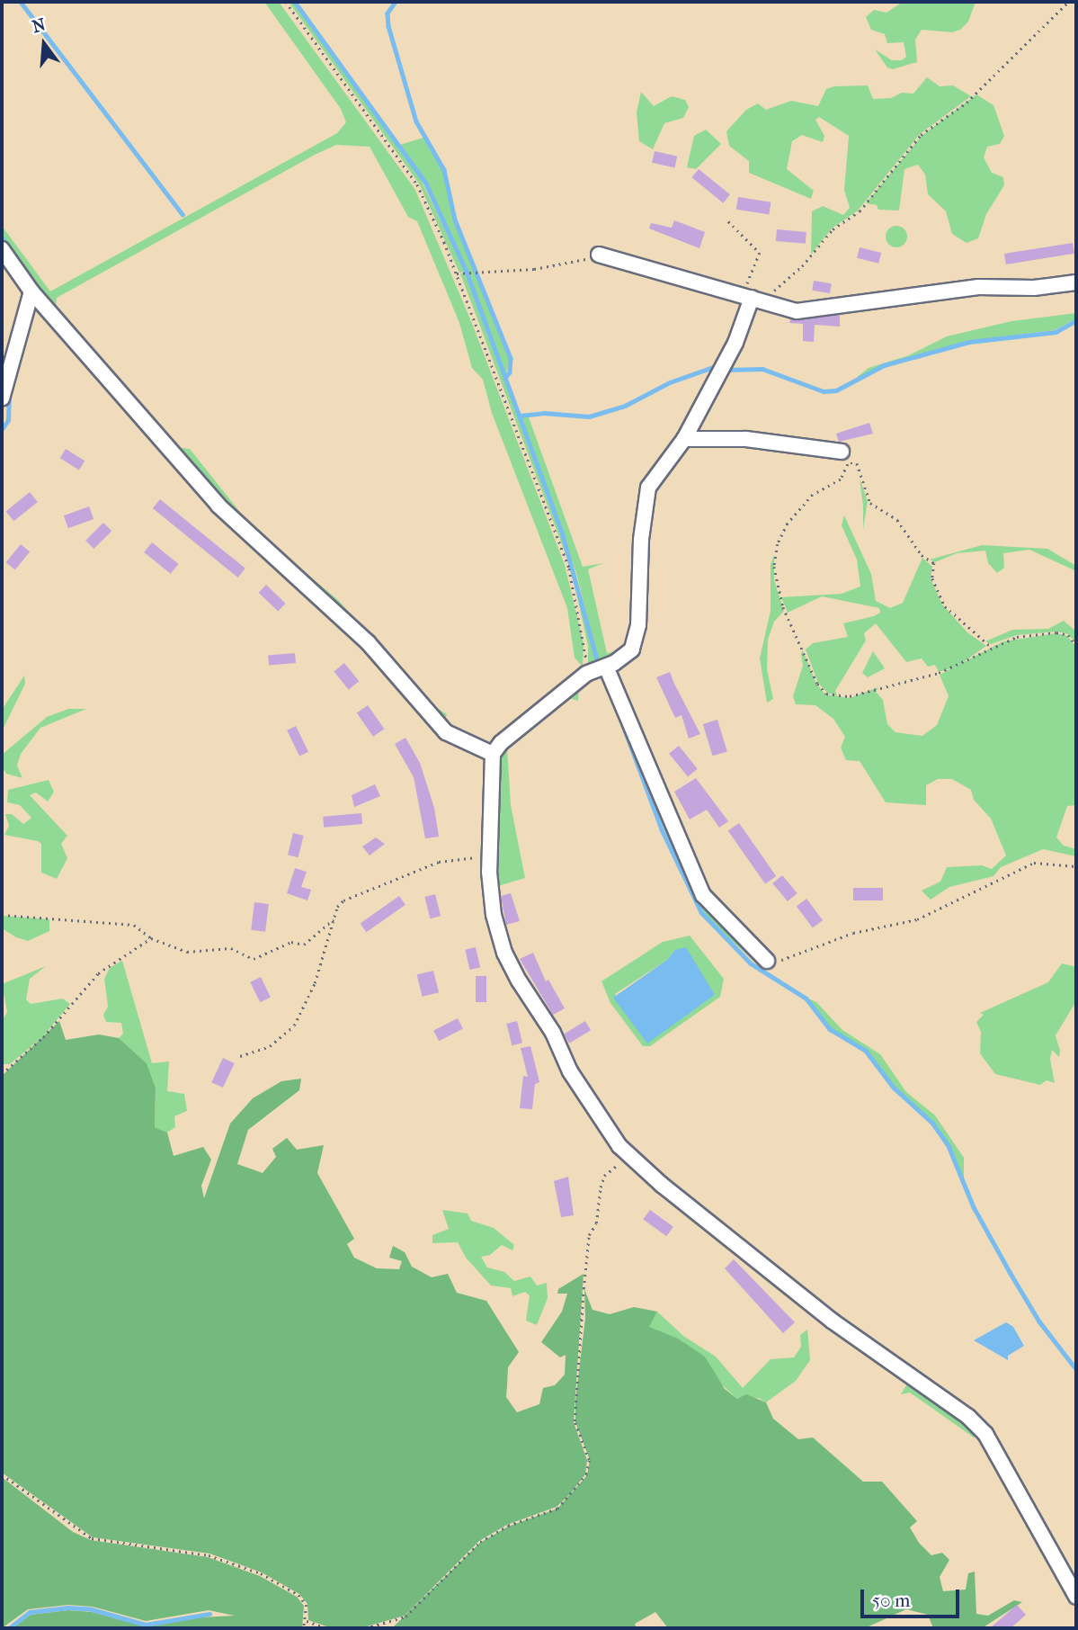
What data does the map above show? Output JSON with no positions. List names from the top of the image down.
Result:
{
  "scale_bar": "50 m",
  "north": "top"
}
